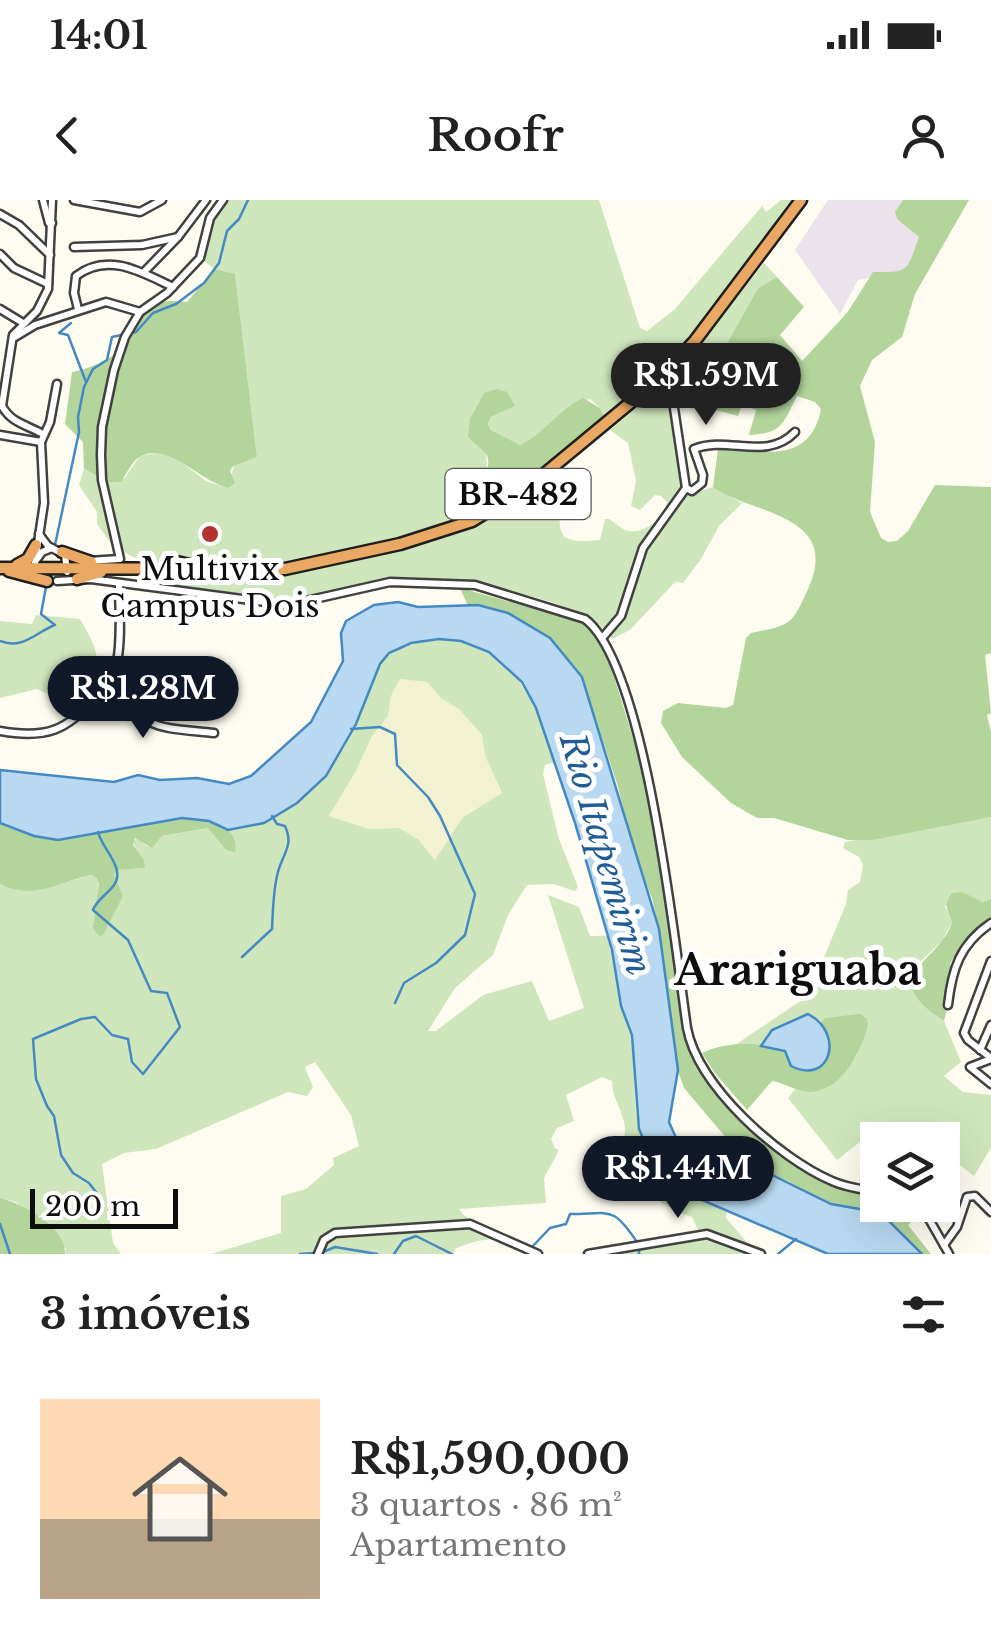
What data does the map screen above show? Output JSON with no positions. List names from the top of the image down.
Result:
{
  "streets": {
    "highway": ["BR-482"]
  },
  "districts": ["Arariguaba"],
  "water": ["Rio Itapemirim"],
  "places": ["Multivix Campus Dois"],
  "scale_bar": "200 m",
  "page": {
    "status": "14:01",
    "header": "Roofr",
    "price": ["R$1.59M", "R$1.28M", "R$1.44M"],
    "scale": "200 m",
    "heading": "3 imóveis",
    "list": [
      {
        "name": "R$1,590,000",
        "note": "3 quartos · 86 m² · Apartamento"
      }
    ]
  }
}
